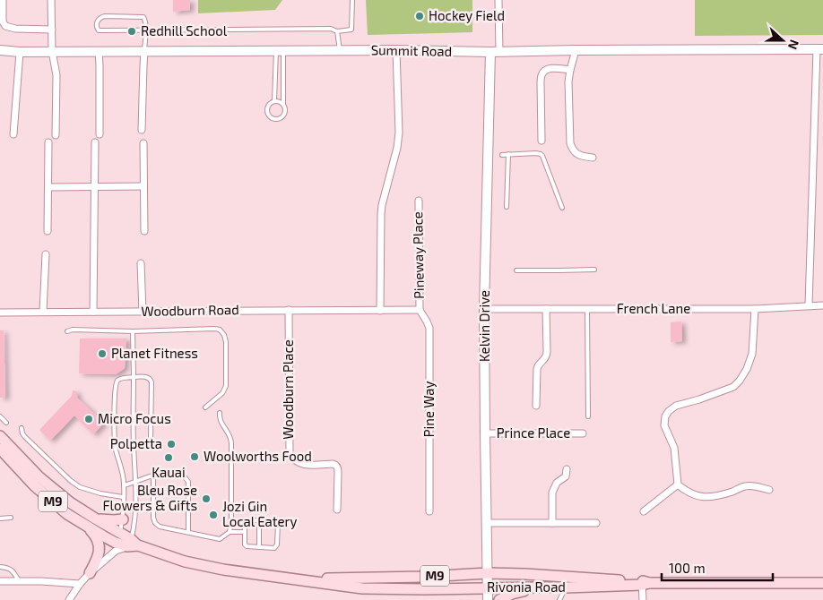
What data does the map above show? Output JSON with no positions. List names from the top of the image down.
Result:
{
  "streets": {
    "main road": [
      "Summit Road",
      "Kelvin Drive",
      "M9",
      "Rivonia Road"
    ],
    "street": [
      "Pineway Place",
      "French Lane",
      "Woodburn Road",
      "Woodburn Place",
      "Pine Way",
      "Prince Place"
    ]
  },
  "crossings": [
    ["Summit Road", "Kelvin Drive"],
    ["Pineway Place", "Woodburn Road"],
    ["Pineway Place", "Pine Way"],
    ["French Lane", "Kelvin Drive"],
    ["Woodburn Road", "Woodburn Place"],
    ["Woodburn Road", "Pine Way"],
    ["Kelvin Drive", "Prince Place"],
    ["Kelvin Drive", "Rivonia Road"]
  ],
  "places": [
    "Hockey Field",
    "Redhill School",
    "Planet Fitness",
    "Micro Focus",
    "Polpetta",
    "Woolworths Food",
    "Kauai",
    "Bleu Rose Flowers & Gifts",
    "Jozi Gin Local Eatery"
  ],
  "scale_bar": "100 m",
  "north": "right"
}
